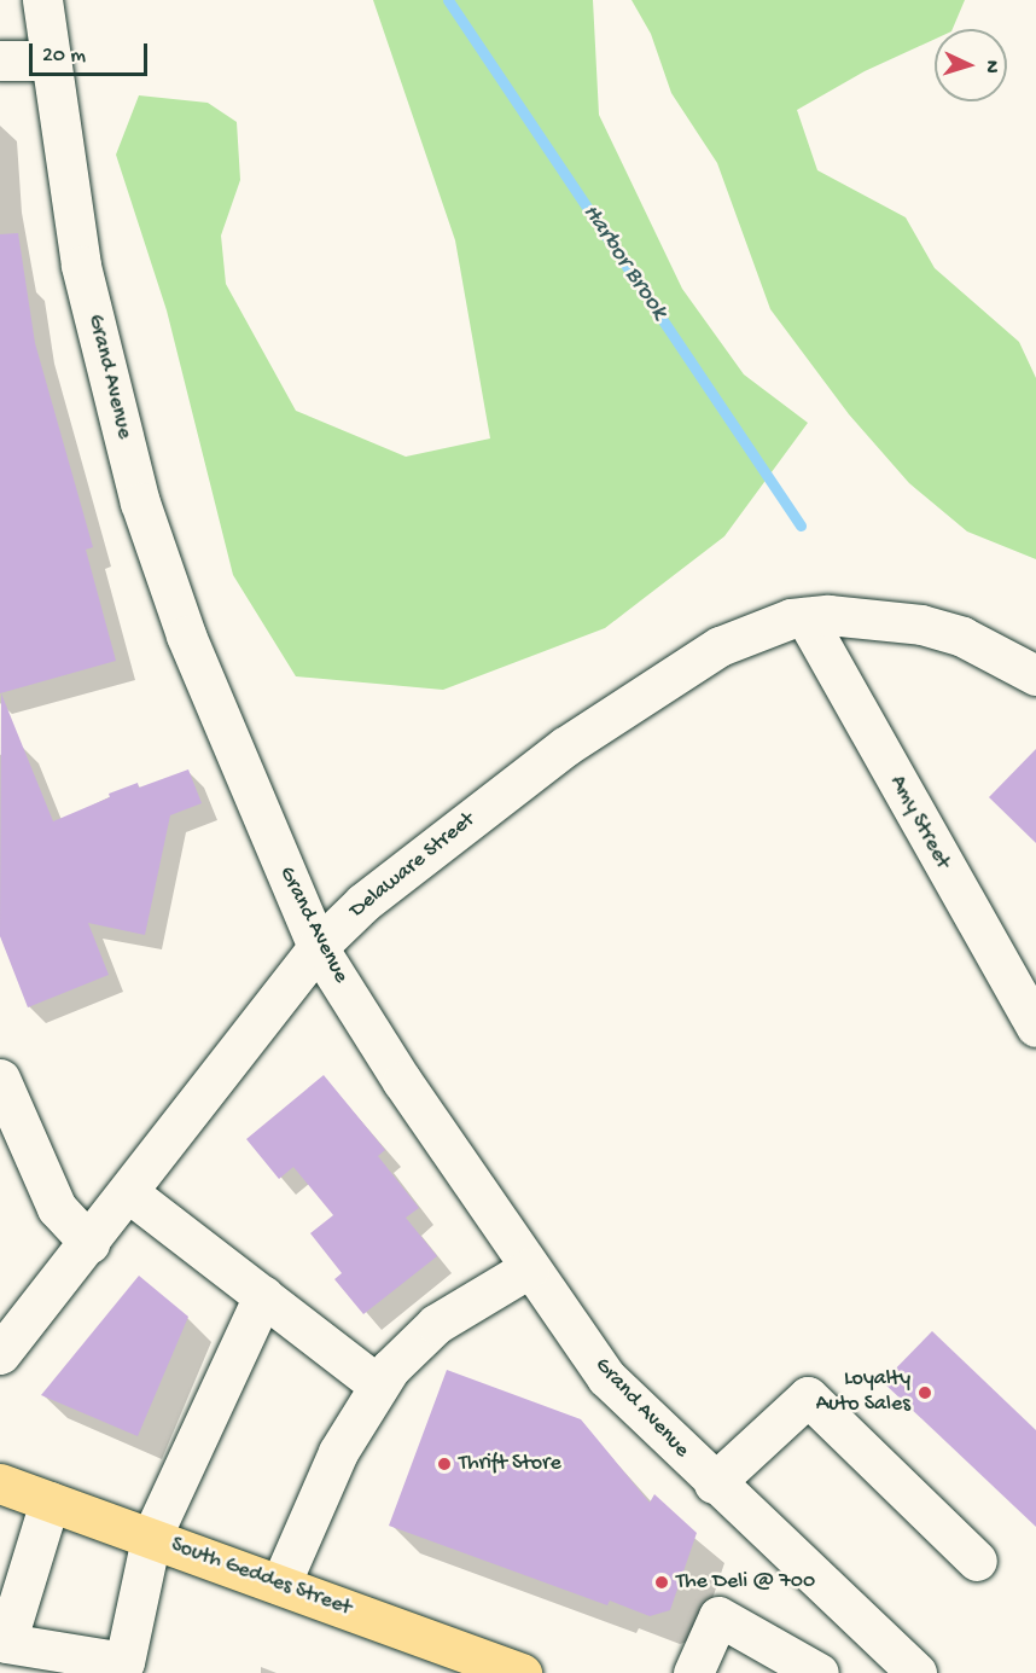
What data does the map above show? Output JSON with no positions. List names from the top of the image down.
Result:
{
  "streets": {
    "main road": ["South Geddes Street"],
    "street": ["Grand Avenue", "Amy Street", "Delaware Street"]
  },
  "crossings": [
    ["Grand Avenue", "Delaware Street"],
    ["Amy Street", "Delaware Street"]
  ],
  "water": ["Harbor Brook"],
  "places": ["Loyalty Auto Sales", "Thrift Store", "The Deli @ 700"],
  "scale_bar": "20 m",
  "north": "right"
}
